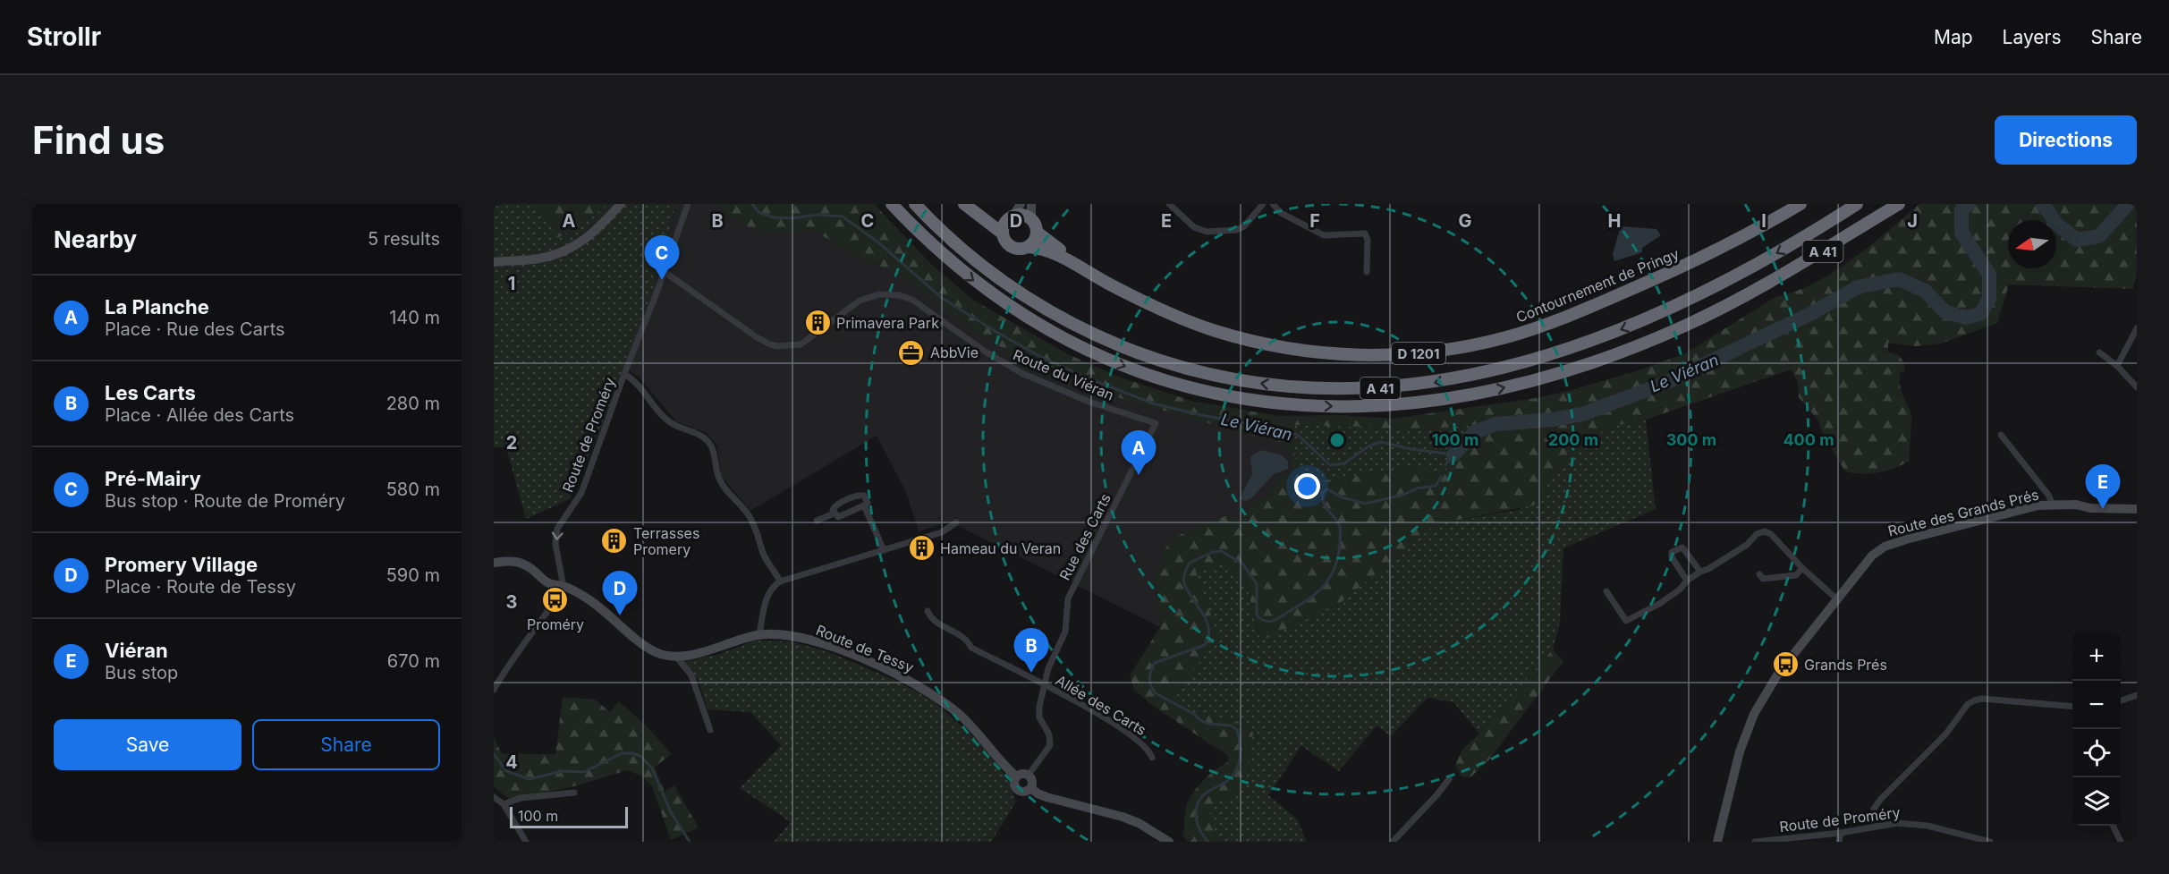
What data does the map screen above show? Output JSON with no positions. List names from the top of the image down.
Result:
{
  "streets": {
    "highway": ["A 41", "Contournement de Pringy", "D 1201"],
    "street": [
      "Route du Viéran",
      "Route de Proméry",
      "Route des Grands Prés",
      "Rue des Carts",
      "Route de Tessy",
      "Allée des Carts"
    ]
  },
  "crossings": [
    ["Route du Viéran", "Route de Proméry"],
    ["Route du Viéran", "Rue des Carts"],
    ["Route de Proméry", "Route de Tessy"],
    ["Rue des Carts", "Route de Tessy"],
    ["Rue des Carts", "Allée des Carts"]
  ],
  "water": ["Le Viéran"],
  "places": {
    "building": ["Primavera Park", "Terrasses Promery", "Hameau du Veran"],
    "office": ["AbbVie"],
    "bus stop": ["Proméry", "Grands Prés"]
  },
  "scale_bar": "100 m",
  "north": "left",
  "page": {
    "header": "Strollr",
    "nav": ["Map", "Layers", "Share"],
    "buttons": [
      "Directions",
      ["Save", "Share"]
    ],
    "title": "Find us",
    "heading": ["Nearby", "5 results"],
    "pins": [
      "C",
      "A",
      "E",
      "D",
      "B"
    ],
    "list": [
      {
        "mark": "A",
        "name": "La Planche",
        "note": "Place · Rue des Carts",
        "value": "140 m"
      },
      {
        "mark": "B",
        "name": "Les Carts",
        "note": "Place · Allée des Carts",
        "value": "280 m"
      },
      {
        "mark": "C",
        "name": "Pré-Mairy",
        "note": "Bus stop · Route de Proméry",
        "value": "580 m"
      },
      {
        "mark": "D",
        "name": "Promery Village",
        "note": "Place · Route de Tessy",
        "value": "590 m"
      },
      {
        "mark": "E",
        "name": "Viéran",
        "note": "Bus stop",
        "value": "670 m"
      }
    ],
    "map_buttons": ["+", "−"],
    "scale": "100 m"
  },
  "grid": {
    "columns": [
      "A",
      "B",
      "C",
      "D",
      "E",
      "F",
      "G",
      "H",
      "I",
      "J"
    ],
    "rows": [
      "1",
      "2",
      "3",
      "4"
    ]
  },
  "rings": [
    "100 m",
    "200 m",
    "300 m",
    "400 m"
  ]
}
